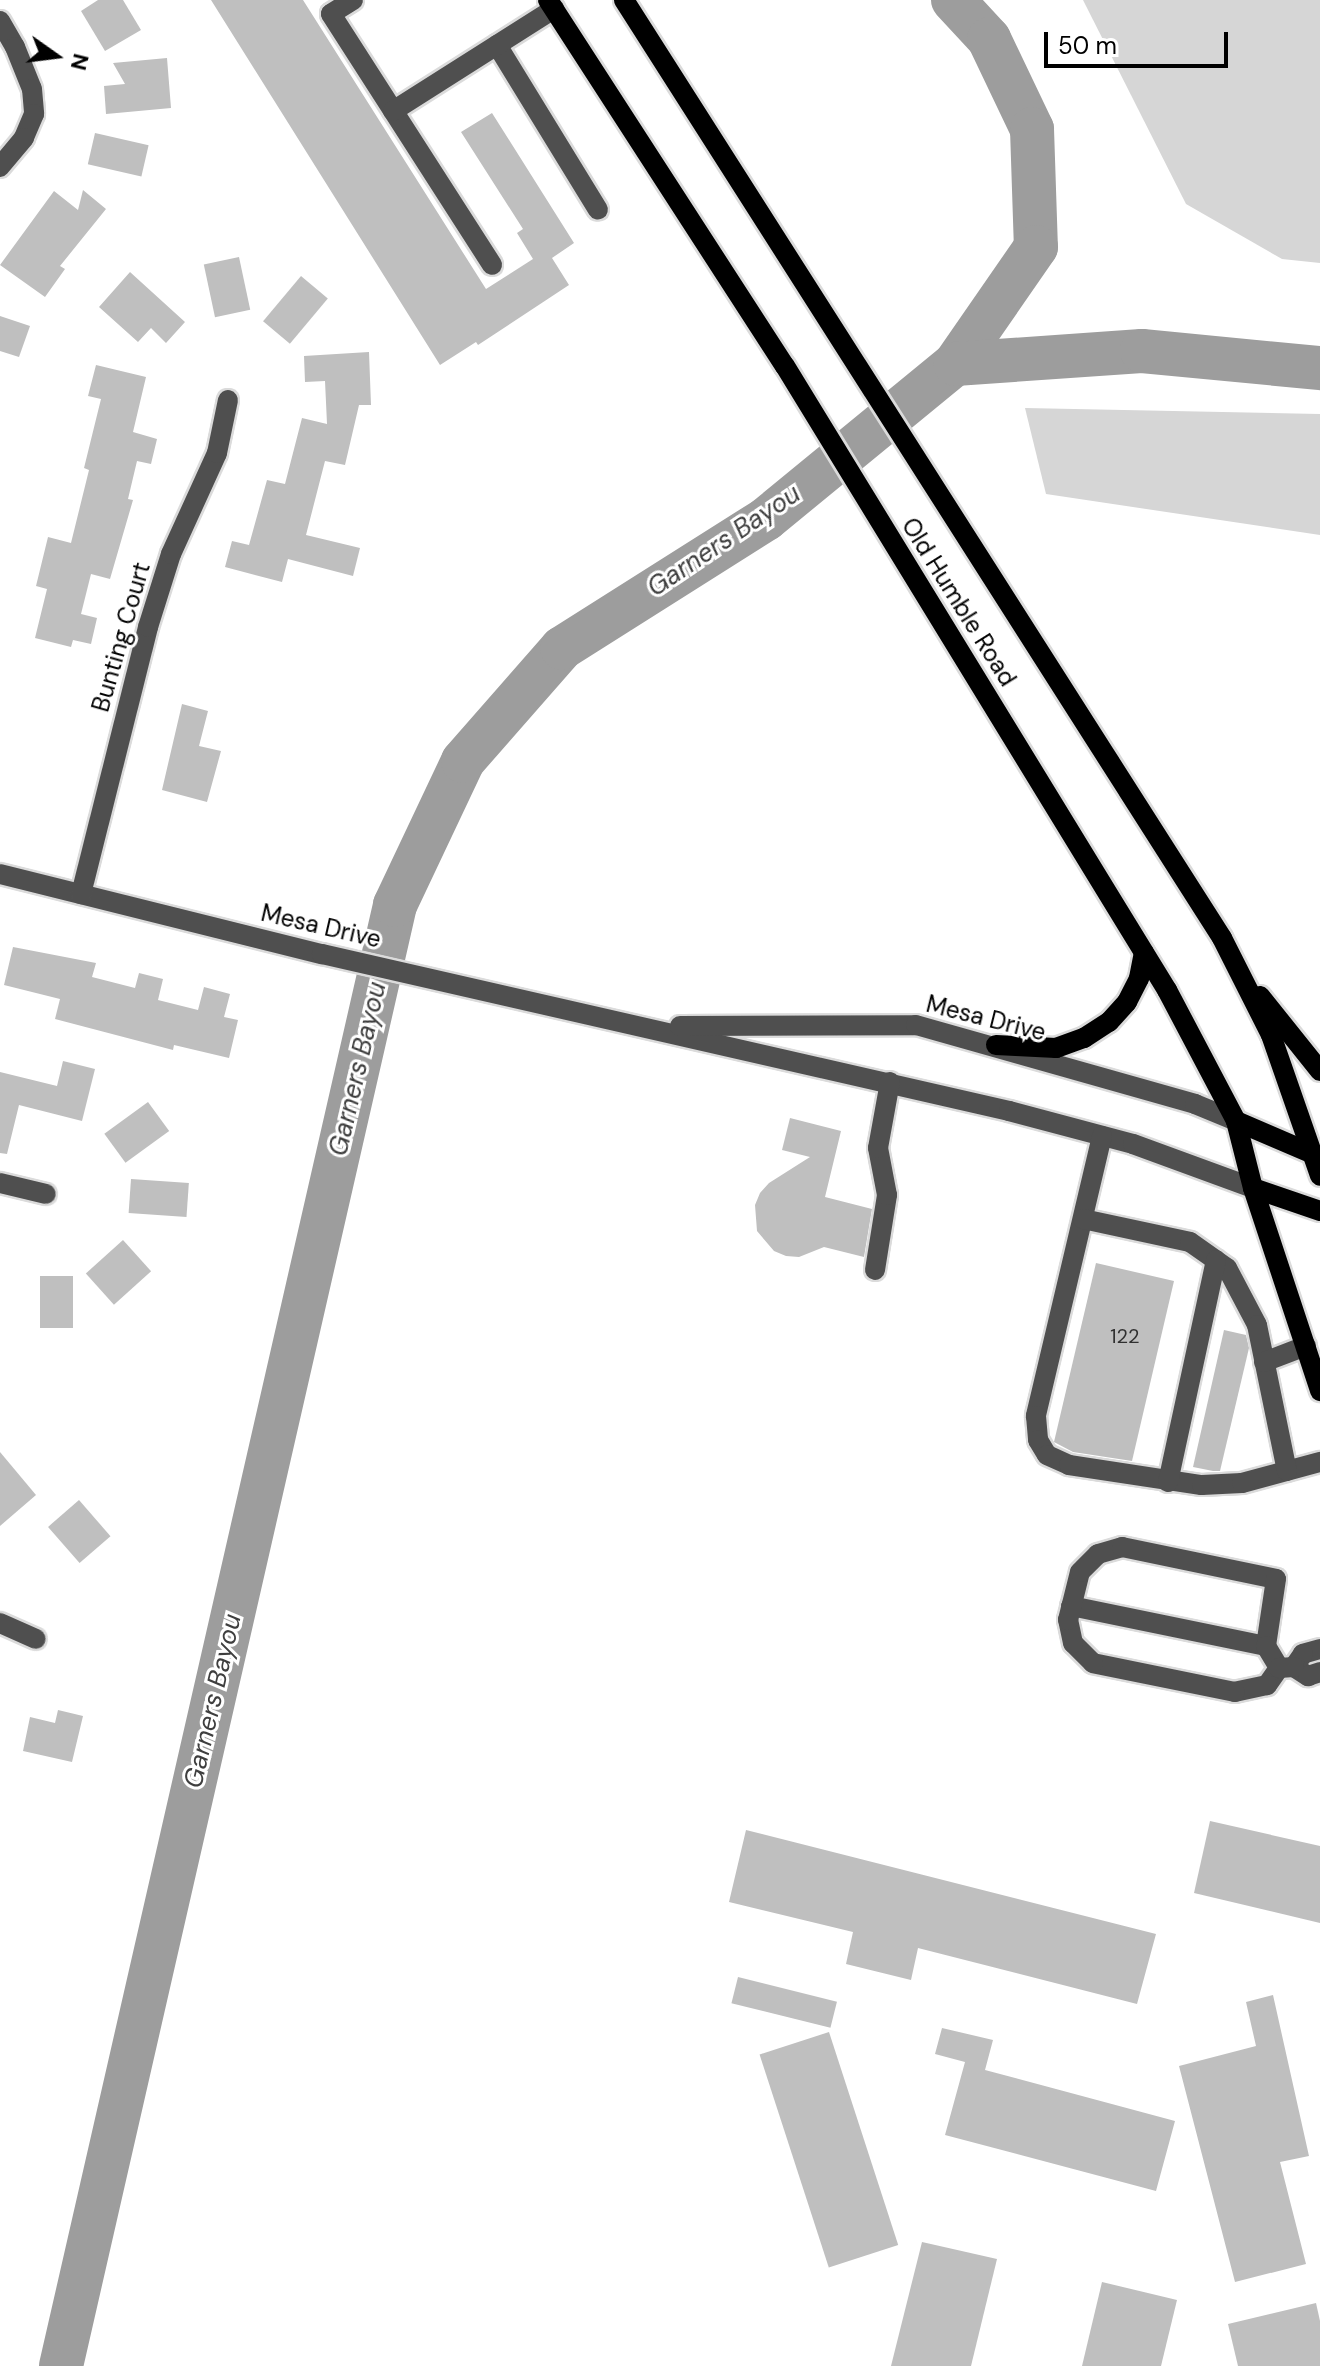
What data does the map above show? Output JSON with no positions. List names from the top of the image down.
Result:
{
  "streets": {
    "main road": ["Old Humble Road", "Mesa Drive"],
    "street": ["Bunting Court"]
  },
  "crossings": [
    ["Old Humble Road", "Mesa Drive"],
    ["Bunting Court", "Mesa Drive"]
  ],
  "water": ["Garners Bayou"],
  "house_numbers": ["122"],
  "scale_bar": "50 m",
  "north": "right"
}
